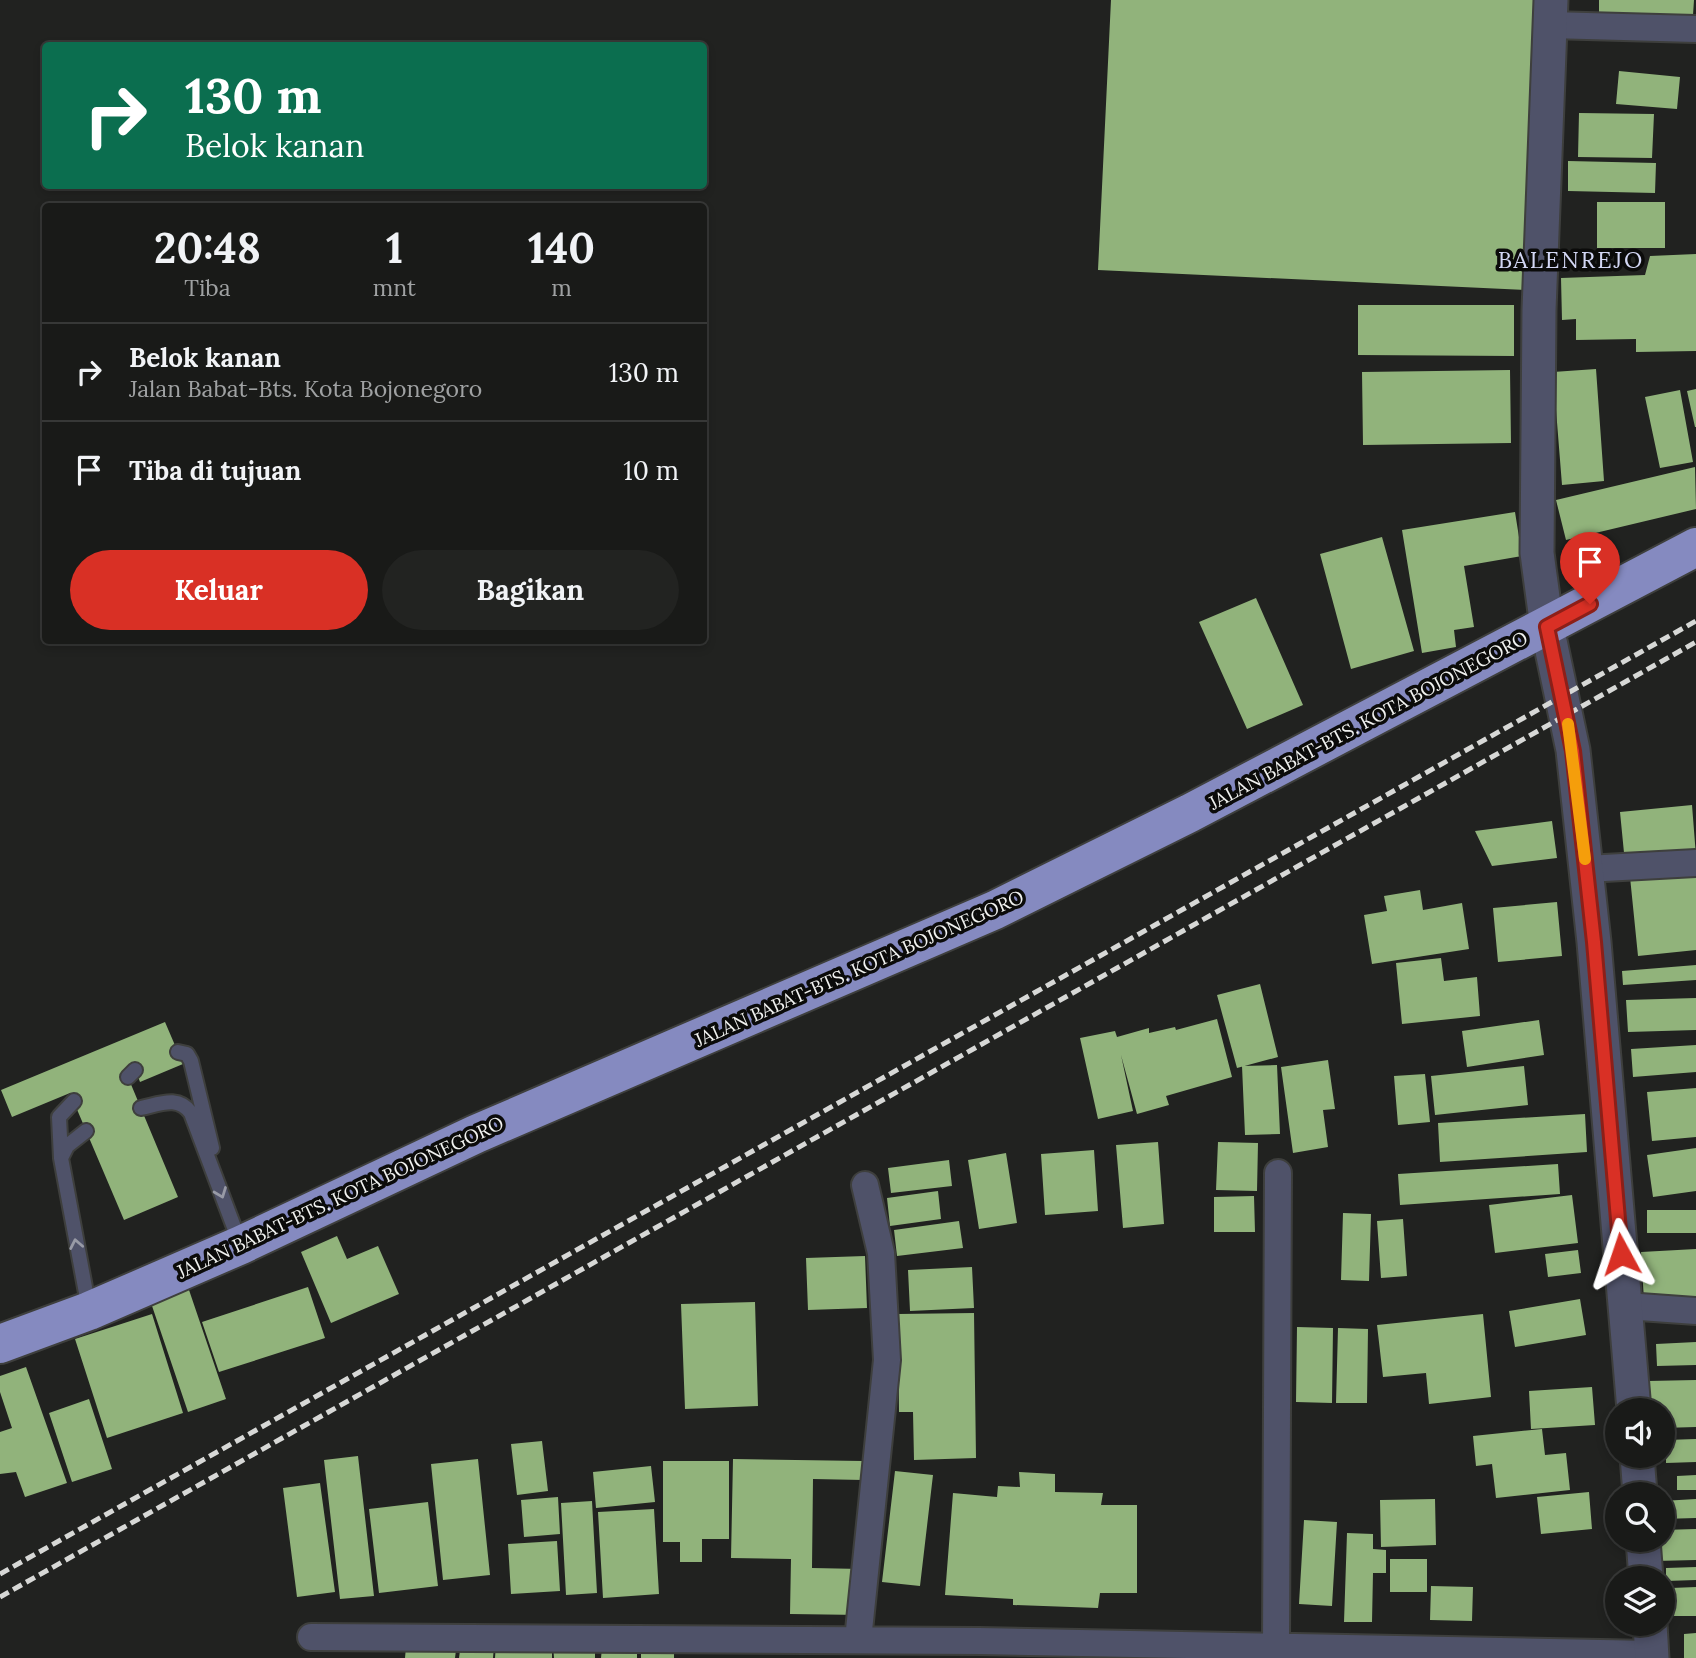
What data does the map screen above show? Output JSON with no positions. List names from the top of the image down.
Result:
{
  "streets": {
    "highway": ["JALAN BABAT-BTS. KOTA BOJONEGORO"]
  },
  "districts": ["BALENREJO"],
  "page": {
    "turn": ["130 m", "Belok kanan"],
    "eta": [
      "20:48",
      "Tiba",
      "1",
      "mnt",
      "140",
      "m"
    ],
    "list": [
      {
        "name": "Belok kanan",
        "note": "Jalan Babat-Bts. Kota Bojonegoro",
        "value": "130 m"
      },
      {
        "name": "Tiba di tujuan",
        "value": "10 m"
      }
    ],
    "buttons": ["Keluar", "Bagikan"]
  }
}
